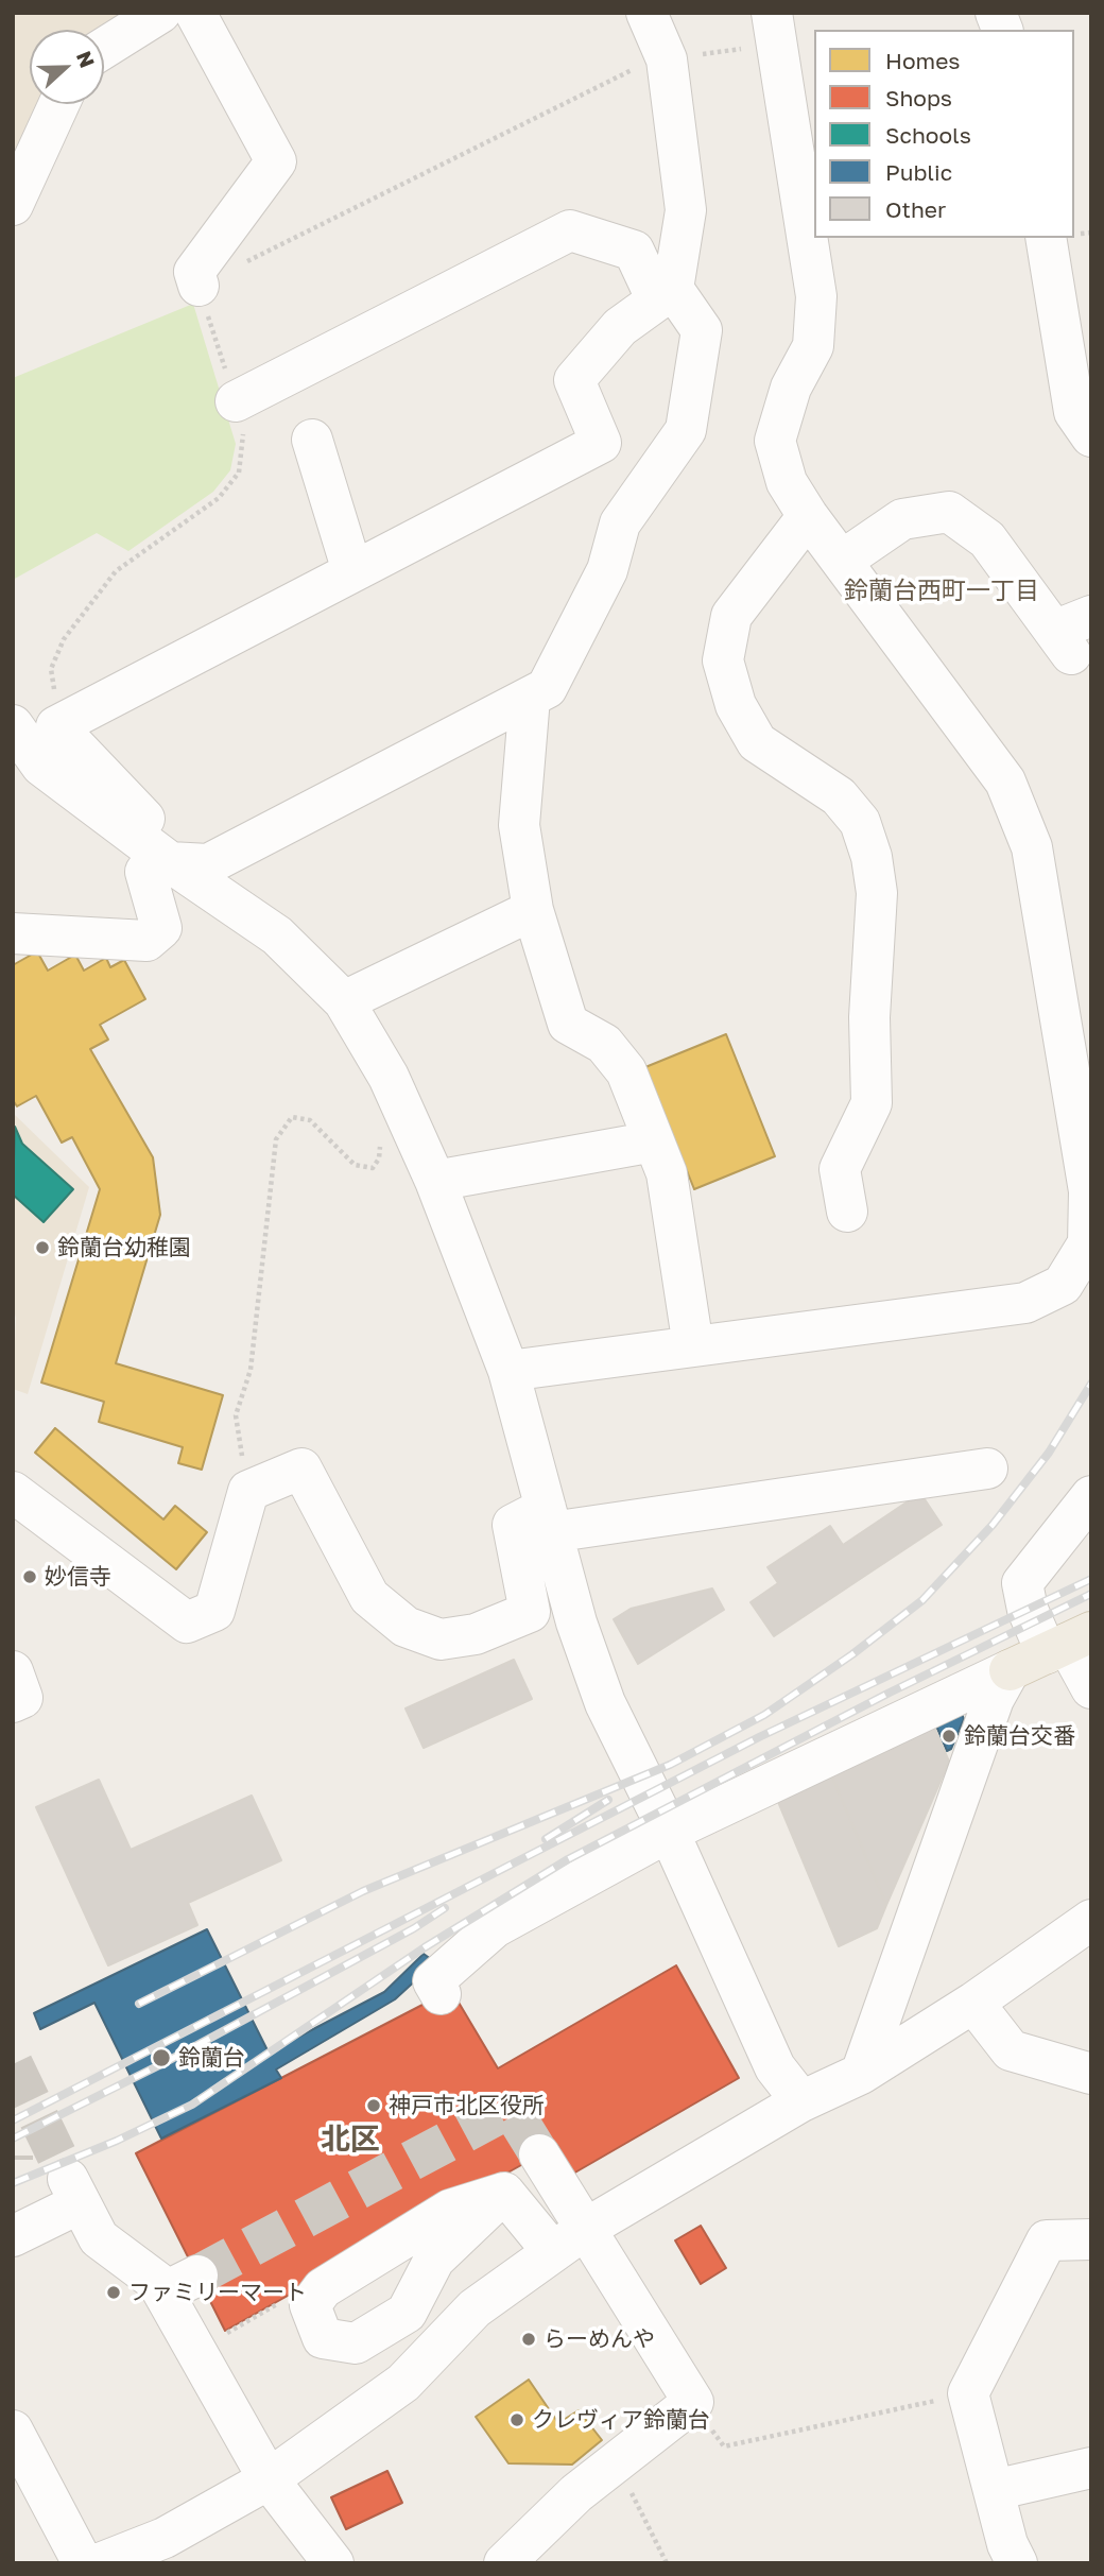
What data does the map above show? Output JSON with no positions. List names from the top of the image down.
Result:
{
  "districts": ["鈴蘭台西町一丁目", "北区"],
  "places": [
    "鈴蘭台幼稚園",
    "妙信寺",
    "鈴蘭台交番",
    "鈴蘭台",
    "神戸市北区役所",
    "ファミリーマート",
    "らーめんや",
    "クレヴィア鈴蘭台"
  ],
  "legend": [
    "Homes",
    "Shops",
    "Schools",
    "Public",
    "Other"
  ],
  "north": "right"
}
